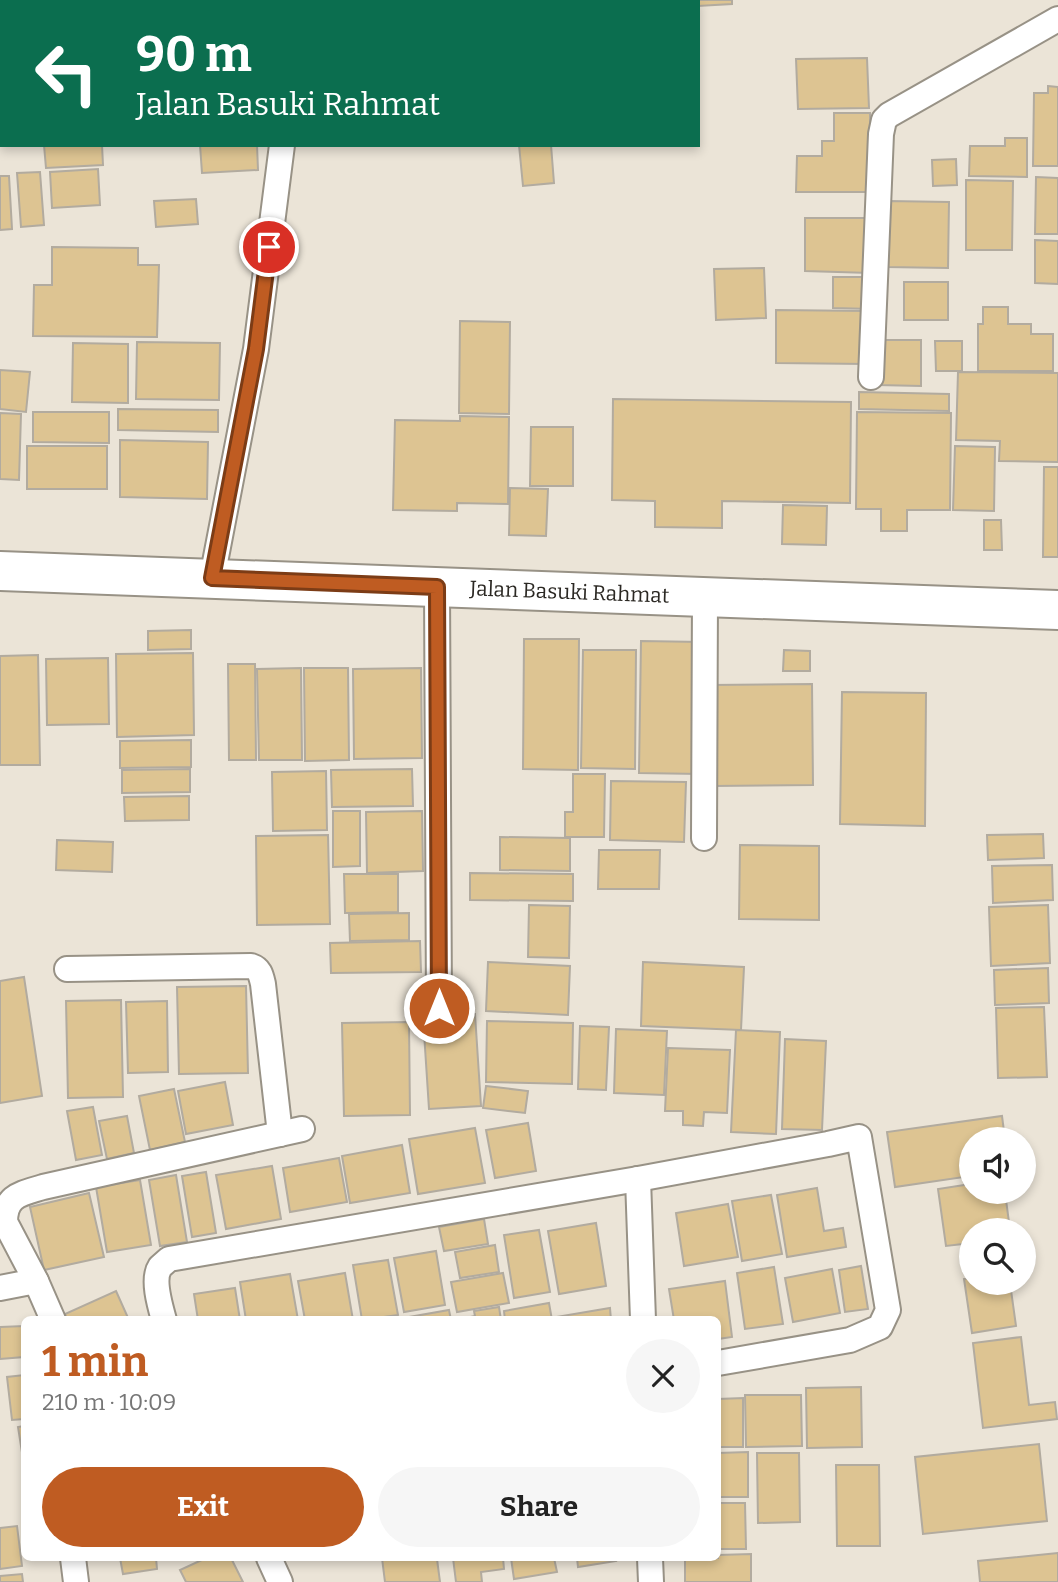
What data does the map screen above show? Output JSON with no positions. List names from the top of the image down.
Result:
{
  "streets": {
    "highway": ["Jalan Basuki Rahmat"]
  },
  "page": {
    "turn": ["90 m", "Jalan Basuki Rahmat"],
    "heading": ["1 min", "210 m · 10:09"],
    "buttons": ["Exit", "Share"]
  }
}
